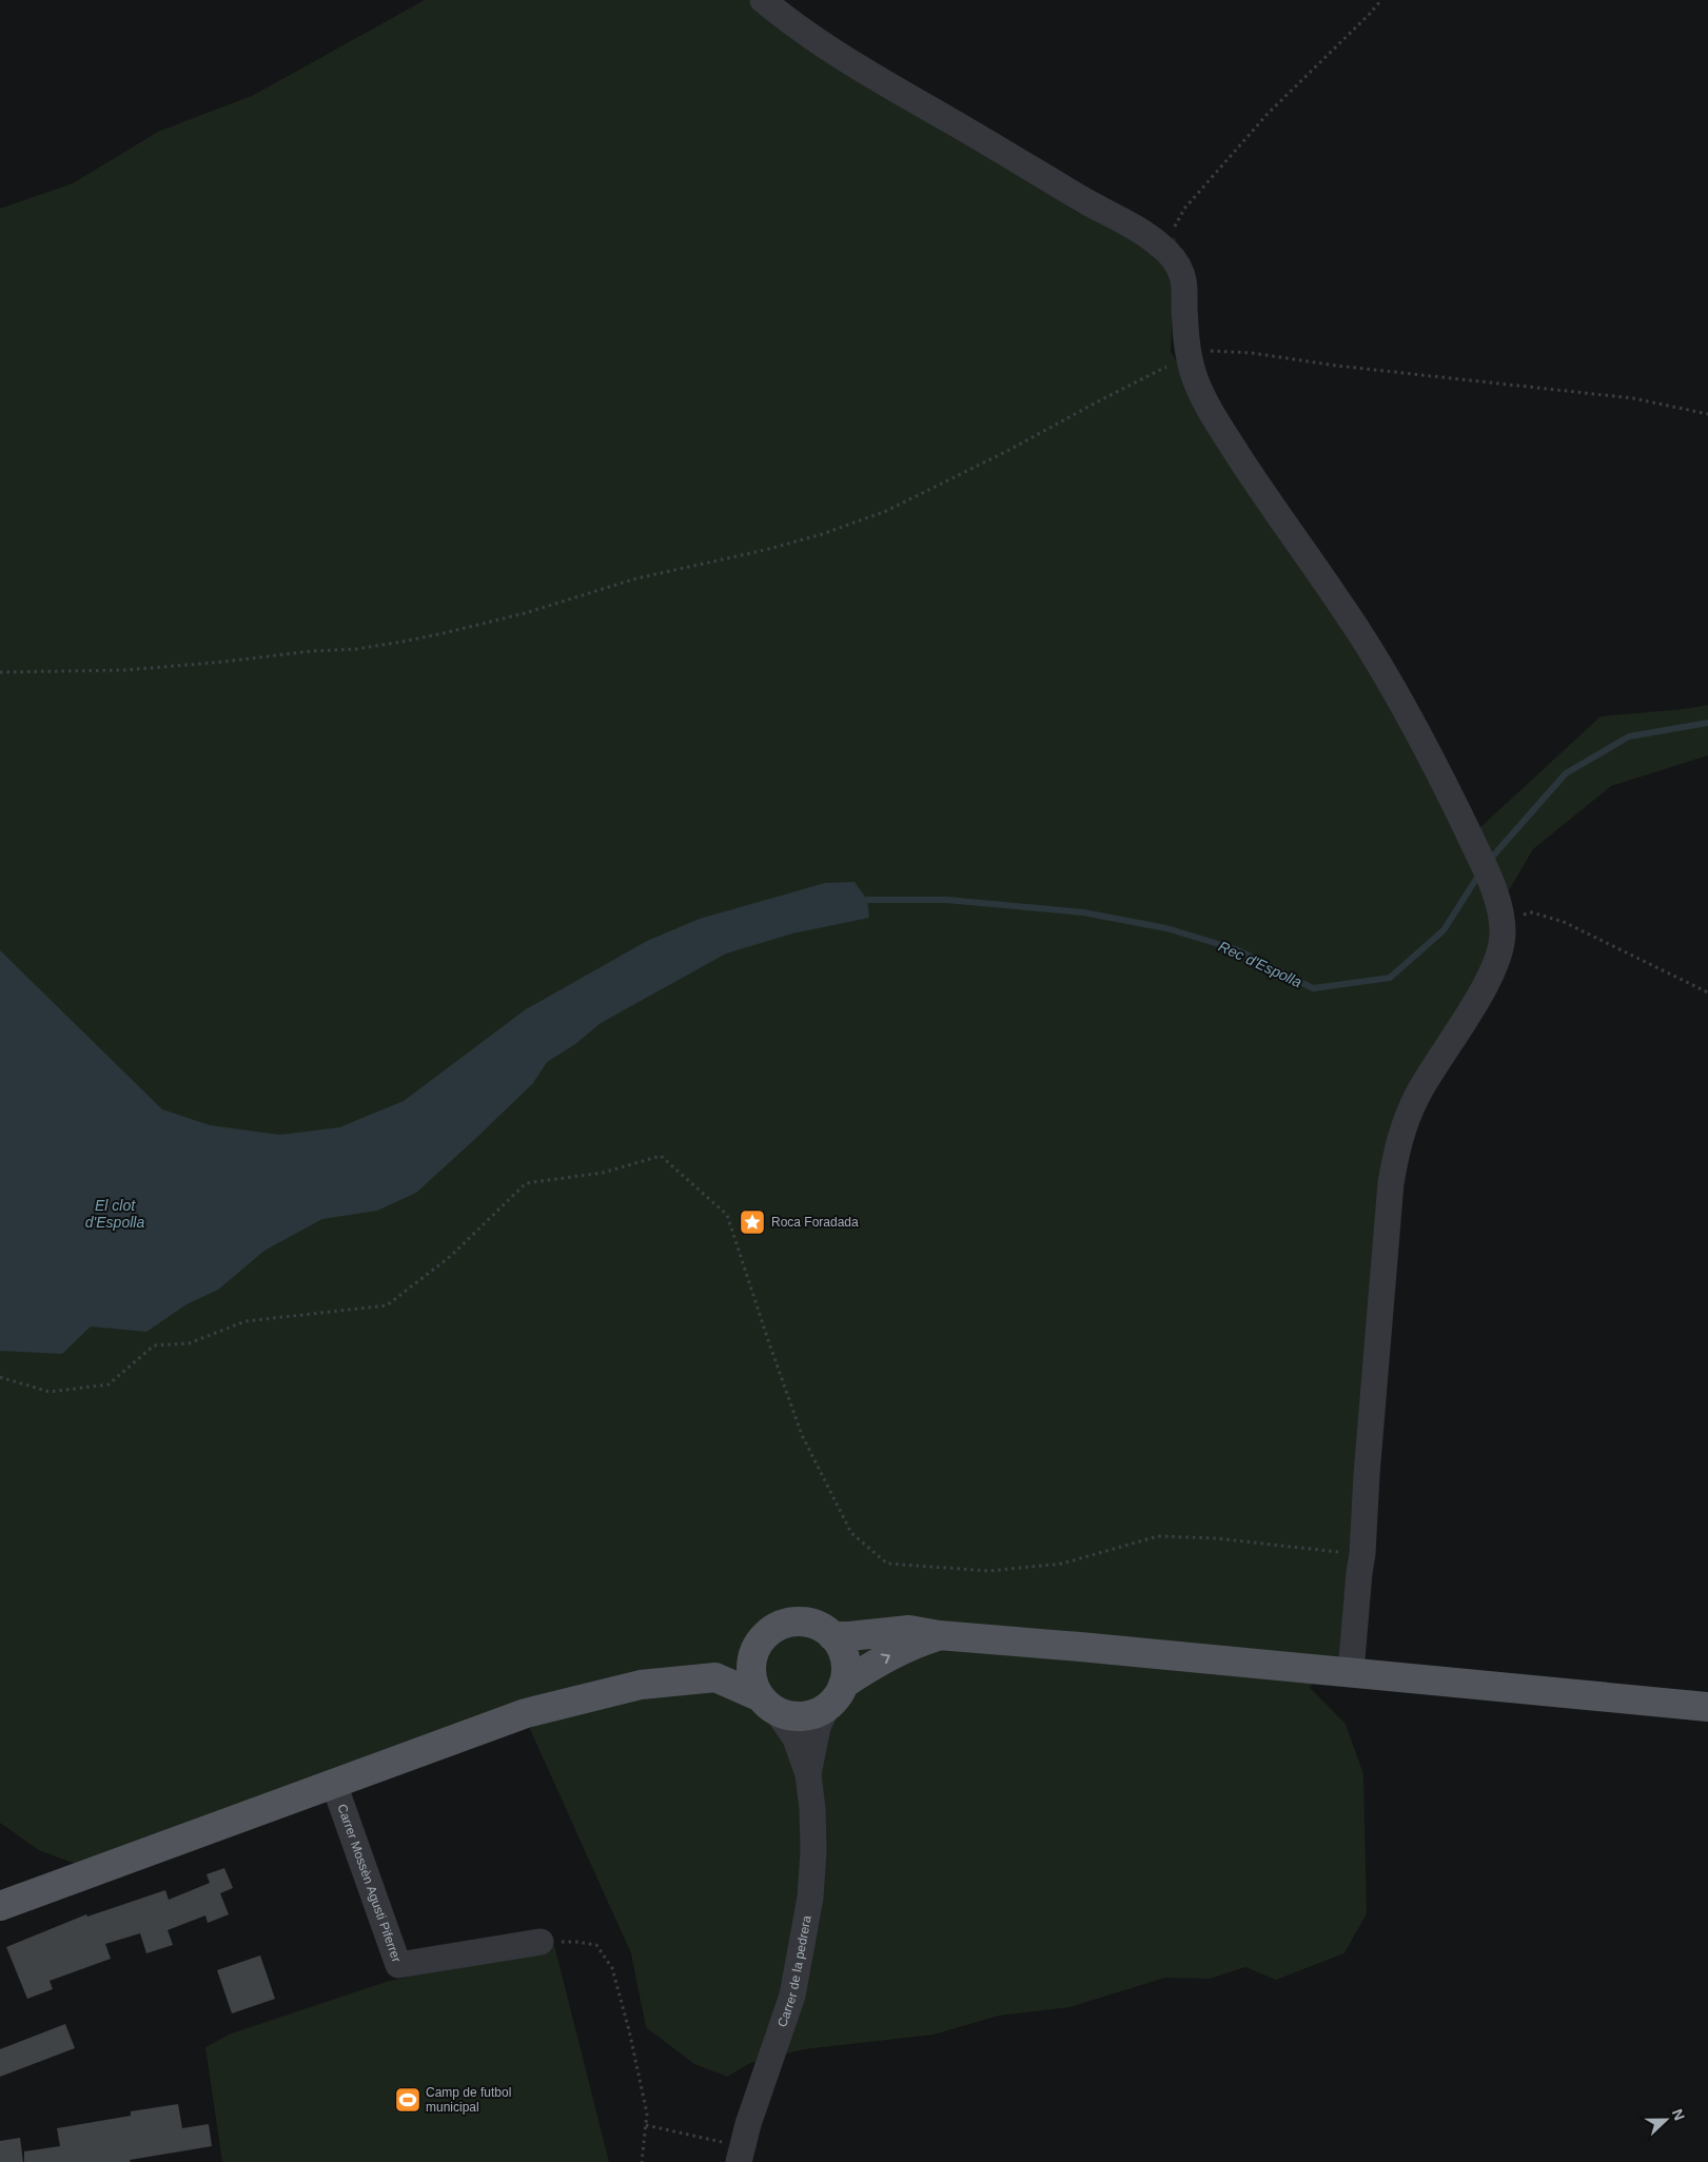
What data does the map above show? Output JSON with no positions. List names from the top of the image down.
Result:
{
  "streets": {
    "street": ["Carrer Mossèn Agusti Piferrer", "Carrer de la pedrera"]
  },
  "water": ["Rec d'Espolla", "El clot d'Espolla"],
  "places": {
    "place": ["Roca Foradada"],
    "sports": ["Camp de futbol municipal"]
  },
  "north": "right"
}
